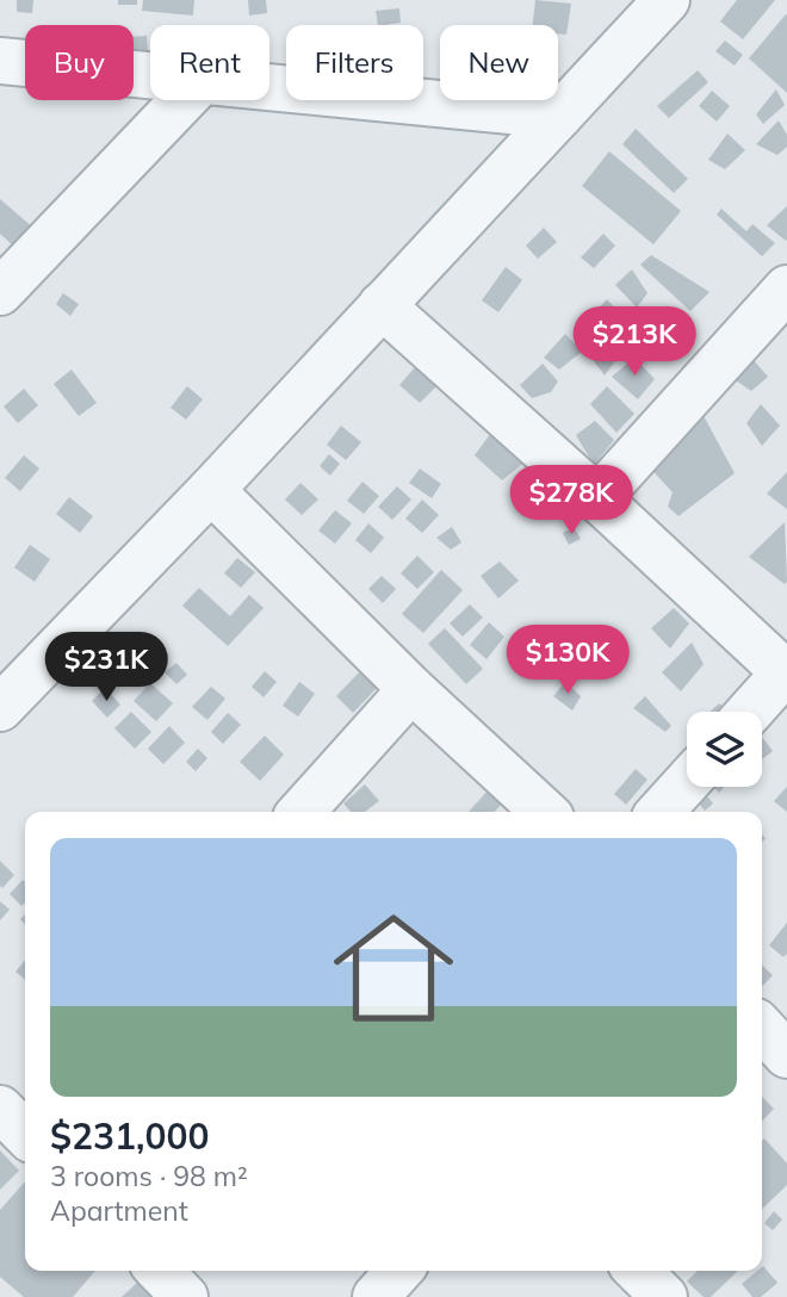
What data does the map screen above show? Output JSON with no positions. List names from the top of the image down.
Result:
{
  "page": {
    "chip": [
      "Buy",
      "Rent",
      "Filters",
      "New"
    ],
    "price": [
      "$213K",
      "$278K",
      "$130K",
      "$231K"
    ],
    "list": [
      {
        "name": "$231,000",
        "note": "3 rooms · 98 m² · Apartment"
      }
    ]
  }
}
